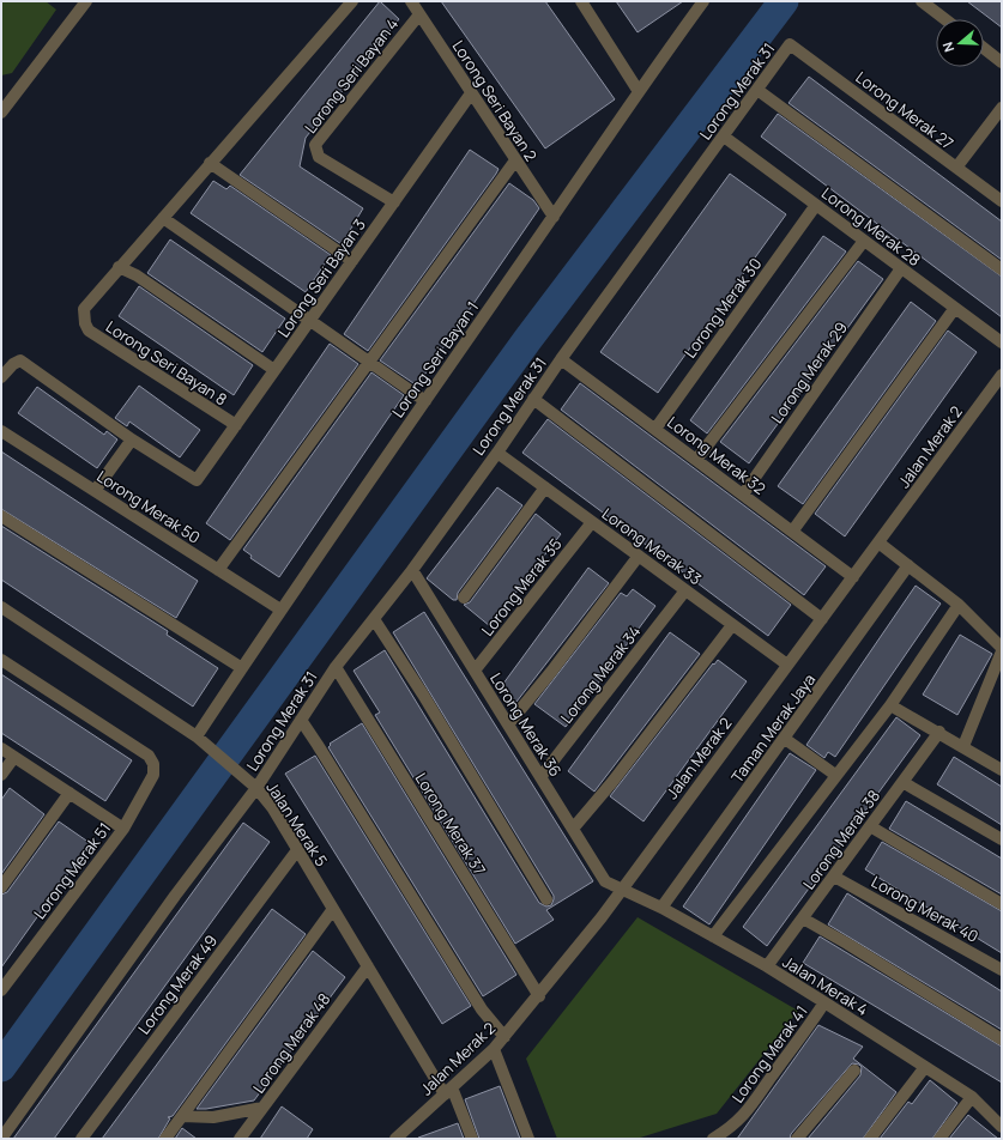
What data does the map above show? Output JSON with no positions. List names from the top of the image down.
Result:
{
  "streets": {
    "street": [
      "Lorong Seri Bayan 4",
      "Lorong Merak 31",
      "Lorong Seri Bayan 2",
      "Lorong Merak 27",
      "Lorong Merak 28",
      "Lorong Seri Bayan 3",
      "Lorong Merak 30",
      "Lorong Seri Bayan 1",
      "Lorong Seri Bayan 8",
      "Lorong Merak 29",
      "Jalan Merak 2",
      "Lorong Merak 32",
      "Lorong Merak 50",
      "Lorong Merak 33",
      "Lorong Merak 35",
      "Lorong Merak 34",
      "Lorong Merak 36",
      "Taman Merak Jaya",
      "Jalan Merak 5",
      "Lorong Merak 37",
      "Lorong Merak 38",
      "Lorong Merak 51",
      "Lorong Merak 40",
      "Lorong Merak 49",
      "Jalan Merak 4",
      "Lorong Merak 48",
      "Lorong Merak 41"
    ]
  },
  "crossings": [
    ["Lorong Seri Bayan 4", "Lorong Seri Bayan 2"],
    ["Lorong Seri Bayan 4", "Lorong Seri Bayan 3"],
    ["Lorong Merak 31", "Lorong Merak 27"],
    ["Lorong Merak 31", "Lorong Merak 28"],
    ["Lorong Merak 31", "Lorong Merak 32"],
    ["Lorong Merak 31", "Lorong Merak 33"],
    ["Lorong Merak 31", "Lorong Merak 36"],
    ["Lorong Merak 31", "Jalan Merak 5"],
    ["Lorong Merak 31", "Lorong Merak 37"],
    ["Lorong Seri Bayan 2", "Lorong Seri Bayan 3"],
    ["Lorong Seri Bayan 2", "Lorong Seri Bayan 1"],
    ["Lorong Merak 28", "Lorong Merak 30"],
    ["Lorong Merak 28", "Lorong Merak 29"],
    ["Lorong Seri Bayan 3", "Lorong Seri Bayan 8"],
    ["Lorong Merak 30", "Lorong Merak 32"],
    ["Lorong Seri Bayan 1", "Lorong Merak 50"],
    ["Lorong Seri Bayan 1", "Jalan Merak 5"],
    ["Lorong Merak 29", "Lorong Merak 32"],
    ["Jalan Merak 2", "Lorong Merak 32"],
    ["Jalan Merak 2", "Lorong Merak 33"],
    ["Jalan Merak 2", "Lorong Merak 36"],
    ["Jalan Merak 2", "Jalan Merak 5"],
    ["Jalan Merak 2", "Lorong Merak 37"],
    ["Jalan Merak 2", "Jalan Merak 4"],
    ["Lorong Merak 33", "Lorong Merak 35"],
    ["Lorong Merak 33", "Lorong Merak 34"],
    ["Lorong Merak 35", "Lorong Merak 36"],
    ["Lorong Merak 34", "Lorong Merak 36"],
    ["Lorong Merak 36", "Jalan Merak 4"],
    ["Taman Merak Jaya", "Jalan Merak 4"],
    ["Jalan Merak 5", "Lorong Merak 49"],
    ["Jalan Merak 5", "Lorong Merak 48"],
    ["Lorong Merak 38", "Lorong Merak 40"],
    ["Lorong Merak 38", "Jalan Merak 4"],
    ["Jalan Merak 4", "Lorong Merak 41"]
  ],
  "north": "left"
}
